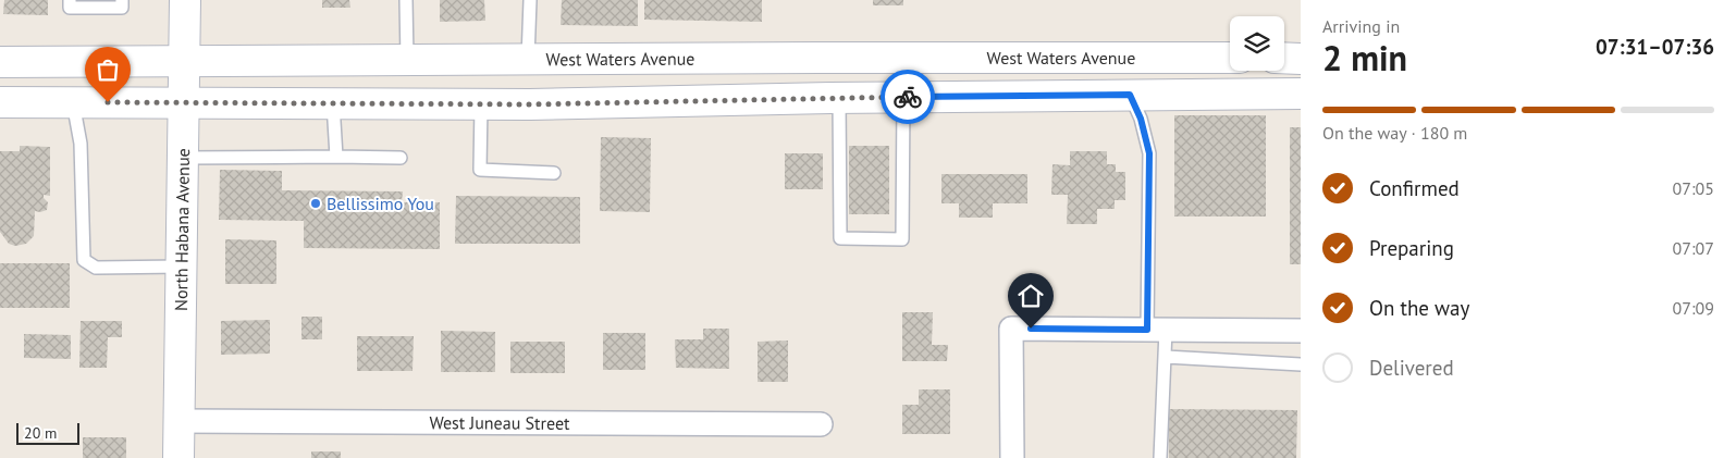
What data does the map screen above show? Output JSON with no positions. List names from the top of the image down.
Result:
{
  "streets": {
    "main road": ["West Waters Avenue", "North Habana Avenue"],
    "street": ["West Juneau Street"]
  },
  "crossings": [
    ["West Waters Avenue", "North Habana Avenue"],
    ["North Habana Avenue", "West Juneau Street"]
  ],
  "places": ["Bellissimo You"],
  "scale_bar": "20 m",
  "page": {
    "heading": ["2 min", "Arriving in", "07:31–07:36"],
    "bar": "On the way · 180 m",
    "list": [
      ["Confirmed", "07:05"],
      ["Preparing", "07:07"],
      ["On the way", "07:09"],
      "Delivered"
    ],
    "scale": "20 m"
  }
}
